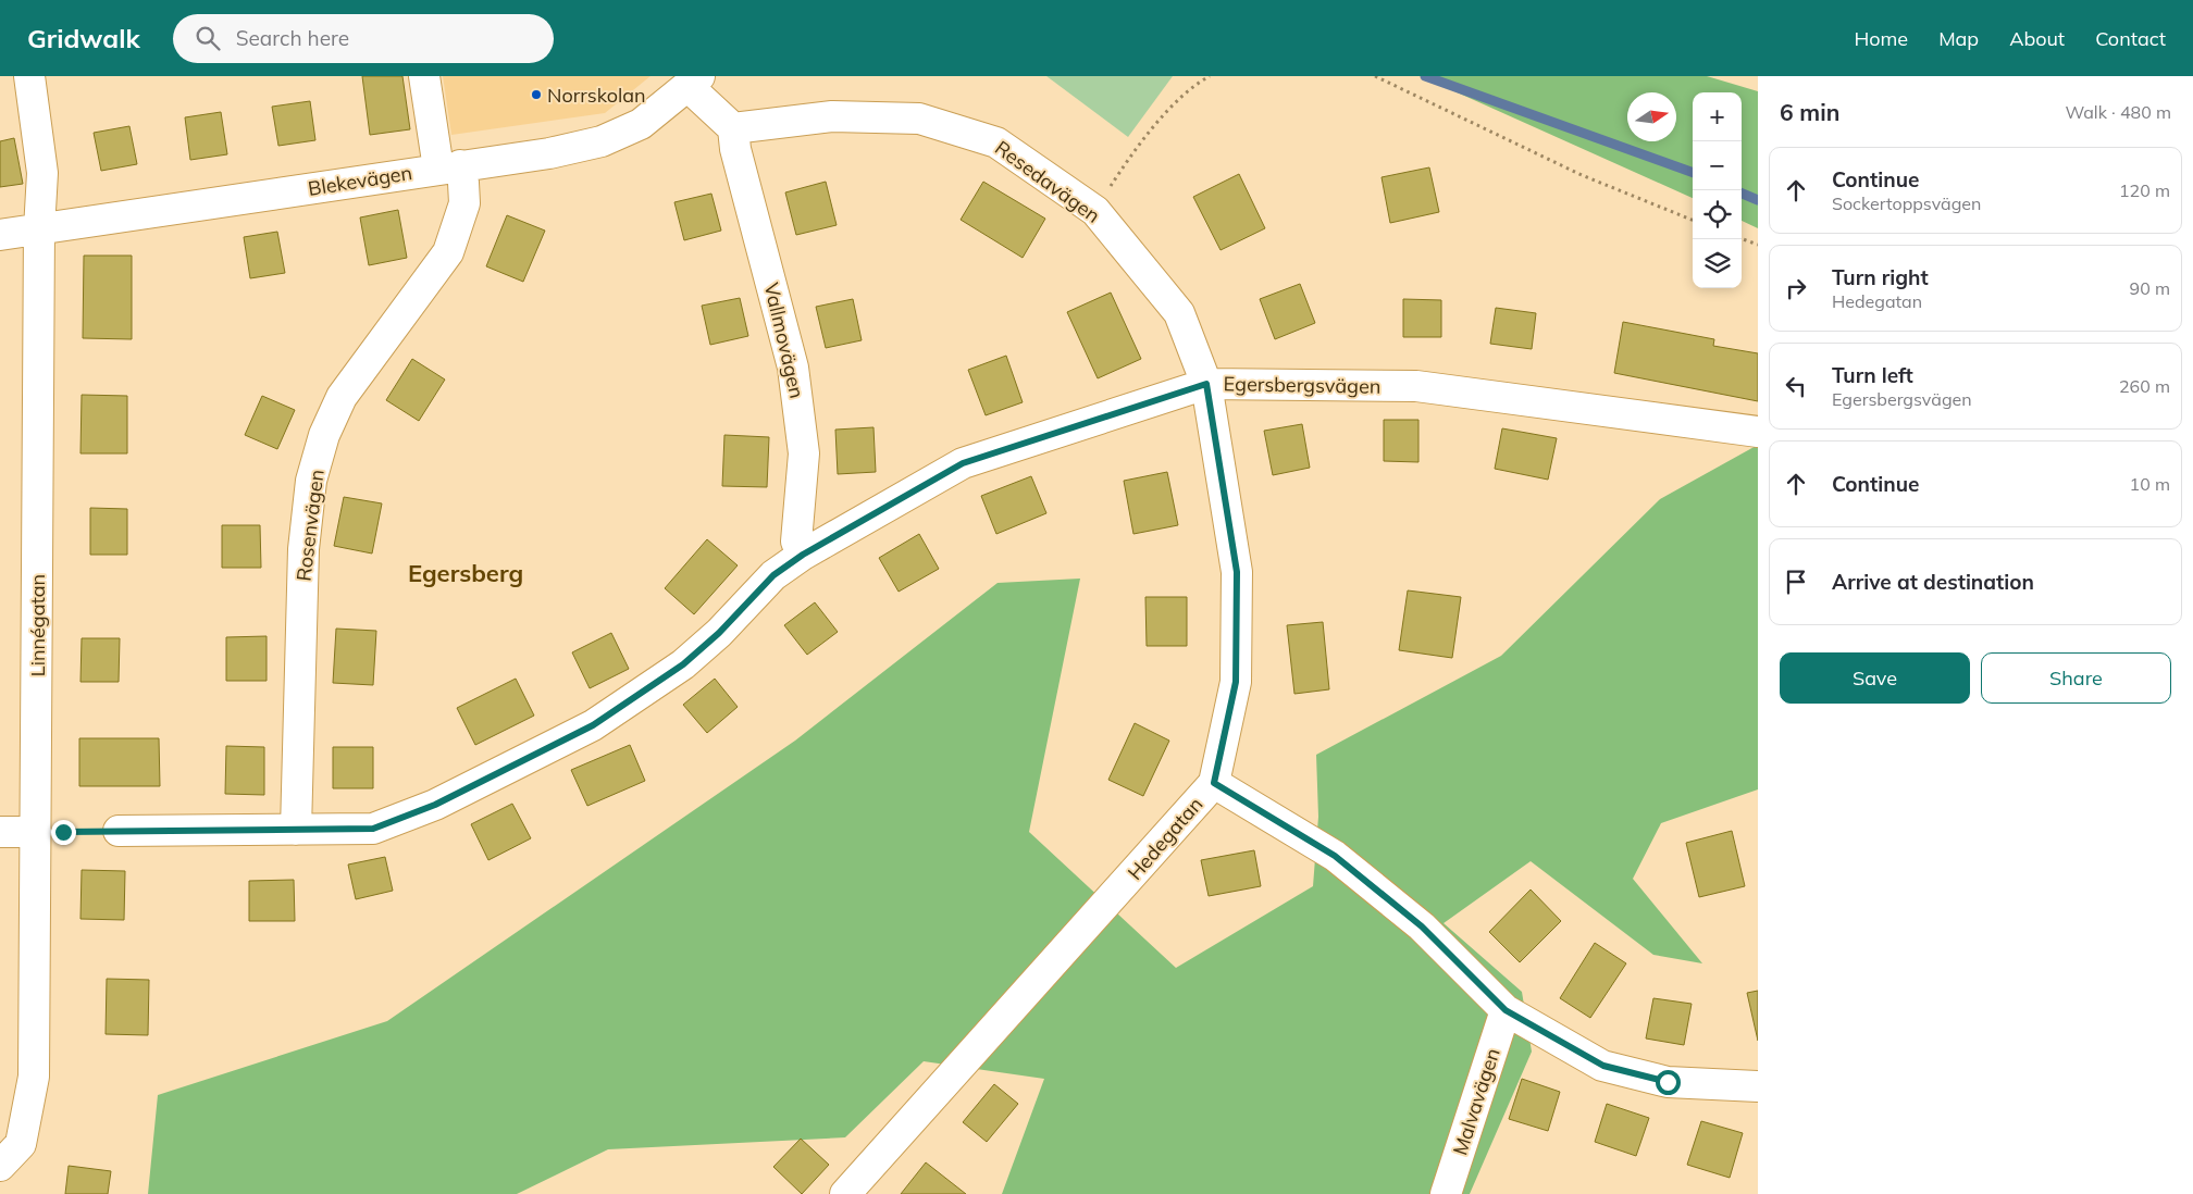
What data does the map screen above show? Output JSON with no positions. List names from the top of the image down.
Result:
{
  "streets": {
    "street": [
      "Blekevägen",
      "Resedavägen",
      "Vallmovägen",
      "Egersbergsvägen",
      "Rosenvägen",
      "Linnégatan",
      "Hedegatan",
      "Malvavägen"
    ]
  },
  "crossings": [
    ["Blekevägen", "Rosenvägen"],
    ["Blekevägen", "Linnégatan"],
    ["Resedavägen", "Vallmovägen"],
    ["Resedavägen", "Egersbergsvägen"],
    ["Resedavägen", "Hedegatan"],
    ["Vallmovägen", "Egersbergsvägen"],
    ["Egersbergsvägen", "Rosenvägen"],
    ["Egersbergsvägen", "Hedegatan"]
  ],
  "districts": ["Egersberg"],
  "places": ["Norrskolan"],
  "north": "right",
  "page": {
    "header": "Gridwalk",
    "search": "Search here",
    "nav": [
      "Home",
      "Map",
      "About",
      "Contact"
    ],
    "heading": ["6 min", "Walk · 480 m"],
    "map_buttons": ["+", "−"],
    "list": [
      ["Continue", "Sockertoppsvägen", "120 m"],
      ["Turn right", "Hedegatan", "90 m"],
      ["Turn left", "Egersbergsvägen", "260 m"],
      ["Continue", "10 m"],
      "Arrive at destination"
    ],
    "buttons": ["Save", "Share"]
  }
}
